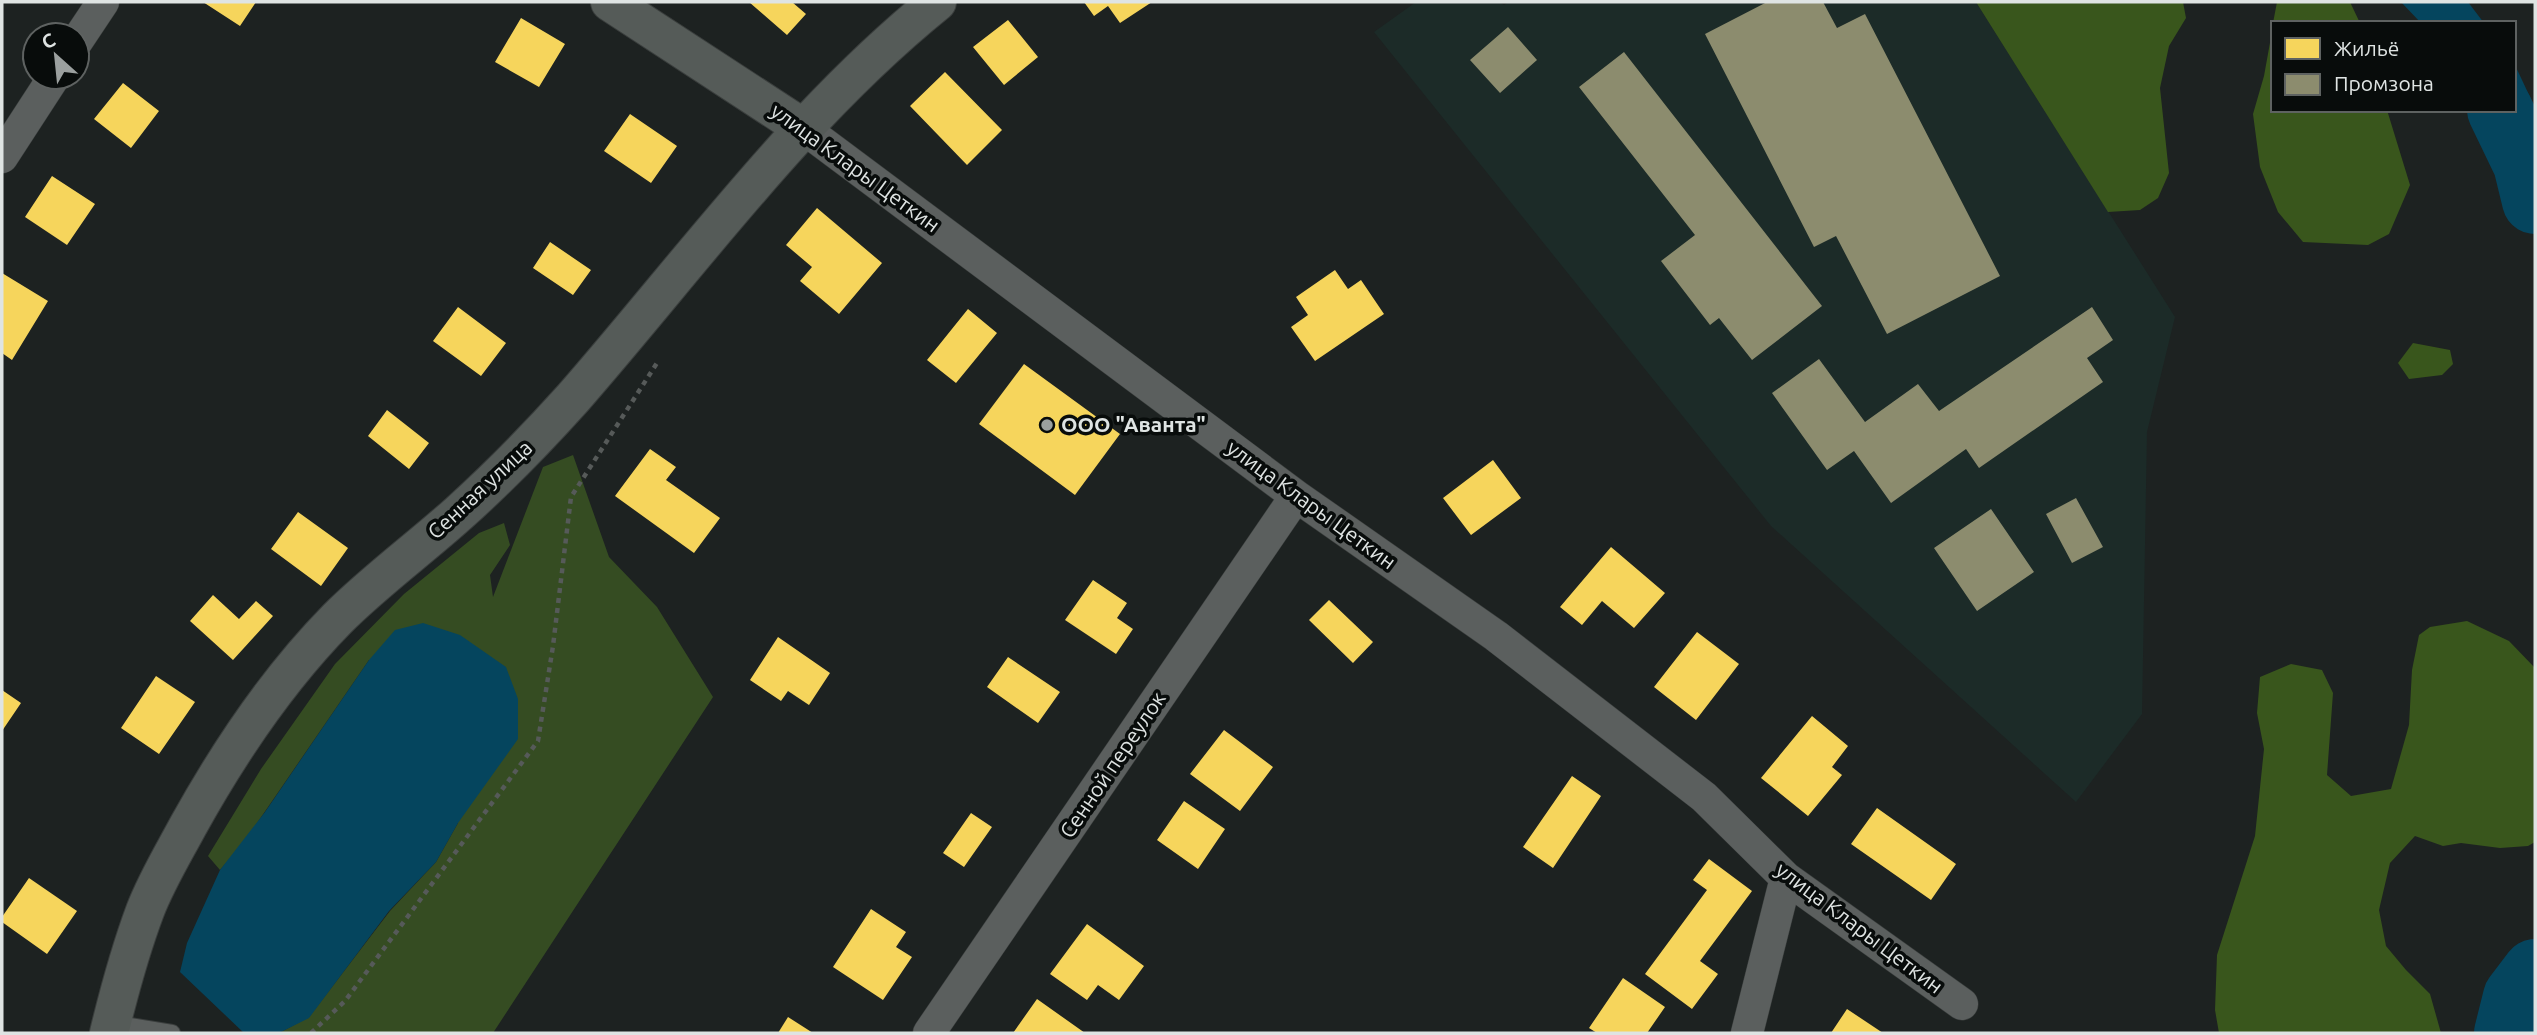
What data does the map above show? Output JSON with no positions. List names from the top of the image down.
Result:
{
  "streets": {
    "street": ["улица Клары Цеткин", "Сенная улица", "Сенной переулок"]
  },
  "crossings": [
    ["улица Клары Цеткин", "Сенная улица"],
    ["улица Клары Цеткин", "Сенной переулок"]
  ],
  "places": ["ООО \"Аванта\""],
  "legend": ["Жильё", "Промзона"],
  "north": "top left"
}
